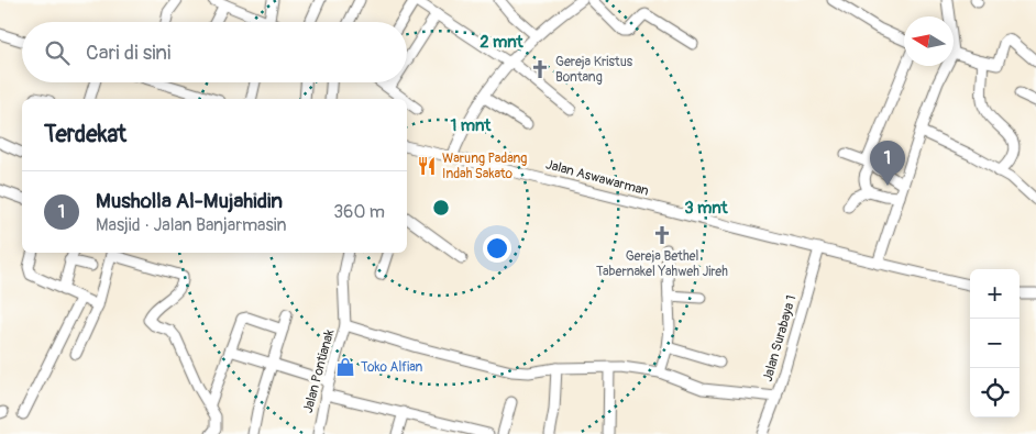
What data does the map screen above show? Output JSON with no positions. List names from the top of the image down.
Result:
{
  "streets": {
    "street": ["Jalan Aswawarman", "Jalan Surabaya 1", "Jalan Pontianak"]
  },
  "crossings": [
    ["Jalan Aswawarman", "Jalan Surabaya 1"]
  ],
  "places": {
    "church": ["Gereja Kristus Bontang", "Gereja Bethel Tabernakel Yahweh Jireh"],
    "restaurant": ["Warung Padang Indah Sakato"],
    "shop": ["Toko Alfian"]
  },
  "north": "left",
  "page": {
    "search": "Cari di sini",
    "heading": "Terdekat",
    "pins": "1",
    "list": [
      {
        "mark": "1",
        "name": "Musholla Al-Mujahidin",
        "note": "Masjid · Jalan Banjarmasin",
        "value": "360 m"
      }
    ],
    "map_buttons": ["+", "−"]
  },
  "rings": ["2 mnt", "1 mnt", "3 mnt"]
}
